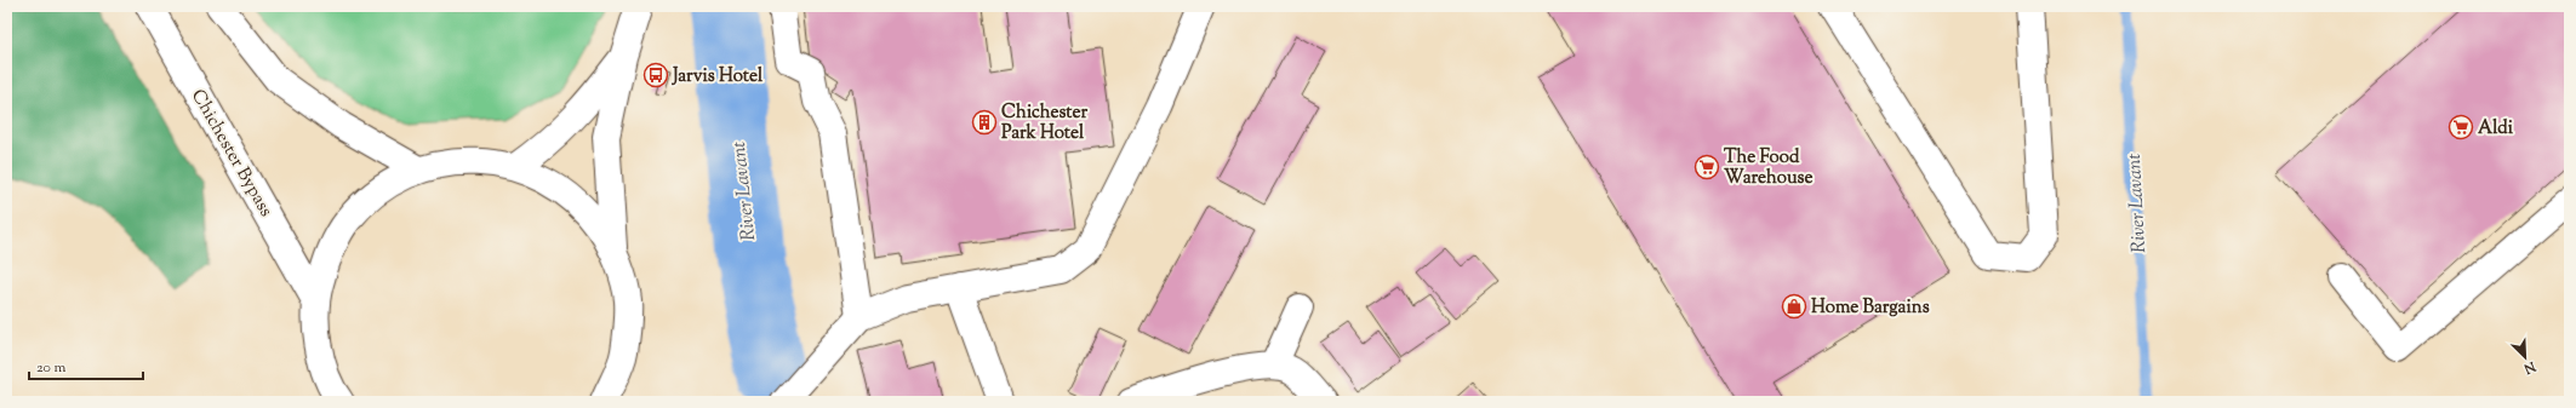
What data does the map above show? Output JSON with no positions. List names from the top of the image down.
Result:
{
  "streets": {
    "street": ["Chichester Bypass"]
  },
  "water": ["River Lavant"],
  "places": {
    "bus stop": ["Jarvis Hotel"],
    "building": ["Chichester Park Hotel"],
    "supermarket": ["Aldi", "The Food Warehouse"],
    "shop": ["Home Bargains"]
  },
  "scale_bar": "20 m",
  "north": "bottom right"
}
